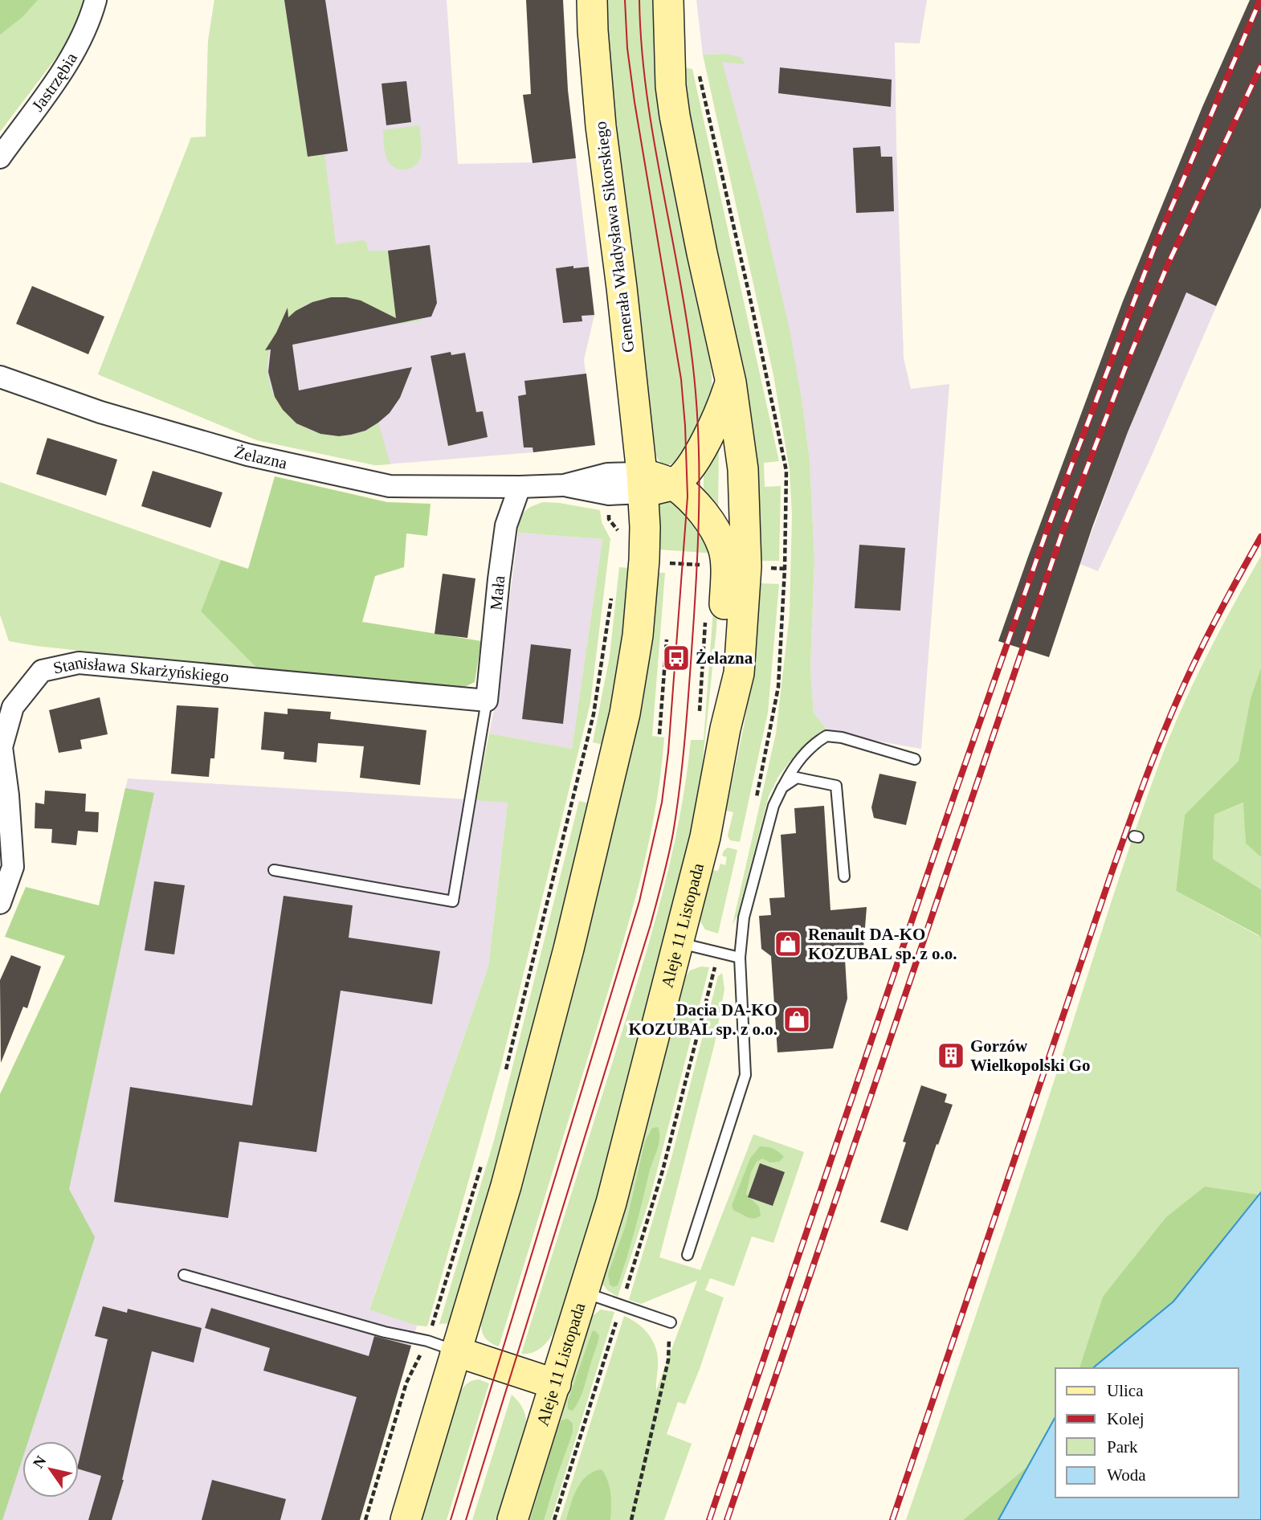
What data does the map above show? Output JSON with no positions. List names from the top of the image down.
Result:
{
  "streets": {
    "main road": ["Generała Władysława Sikorskiego", "Aleje 11 Listopada"],
    "street": [
      "Jastrzębia",
      "Żelazna",
      "Mała",
      "Stanisława Skarżyńskiego"
    ]
  },
  "crossings": [
    ["Generała Władysława Sikorskiego", "Żelazna"],
    ["Żelazna", "Mała"],
    ["Mała", "Stanisława Skarżyńskiego"]
  ],
  "places": {
    "bus stop": ["Żelazna"],
    "shop": ["Renault DA-KO KOZUBAL sp. z o.o.", "Dacia DA-KO KOZUBAL sp. z o.o."],
    "building": ["Gorzów Wielkopolski Go"]
  },
  "legend": [
    "Ulica",
    "Kolej",
    "Park",
    "Woda"
  ],
  "north": "top left"
}
